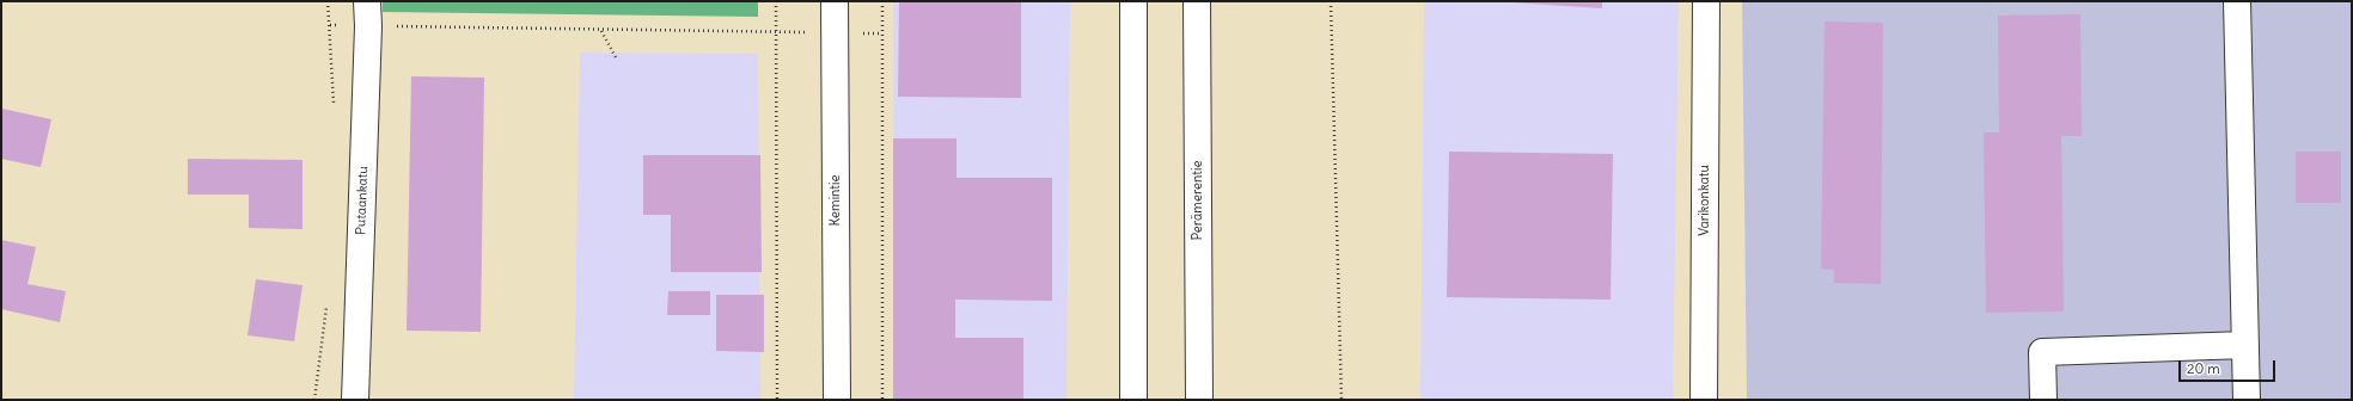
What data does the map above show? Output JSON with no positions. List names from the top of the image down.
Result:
{
  "streets": {
    "main road": [
      "Putaankatu",
      "Kemintie",
      "Perämerentie",
      "Varikonkatu"
    ]
  },
  "scale_bar": "20 m"
}
